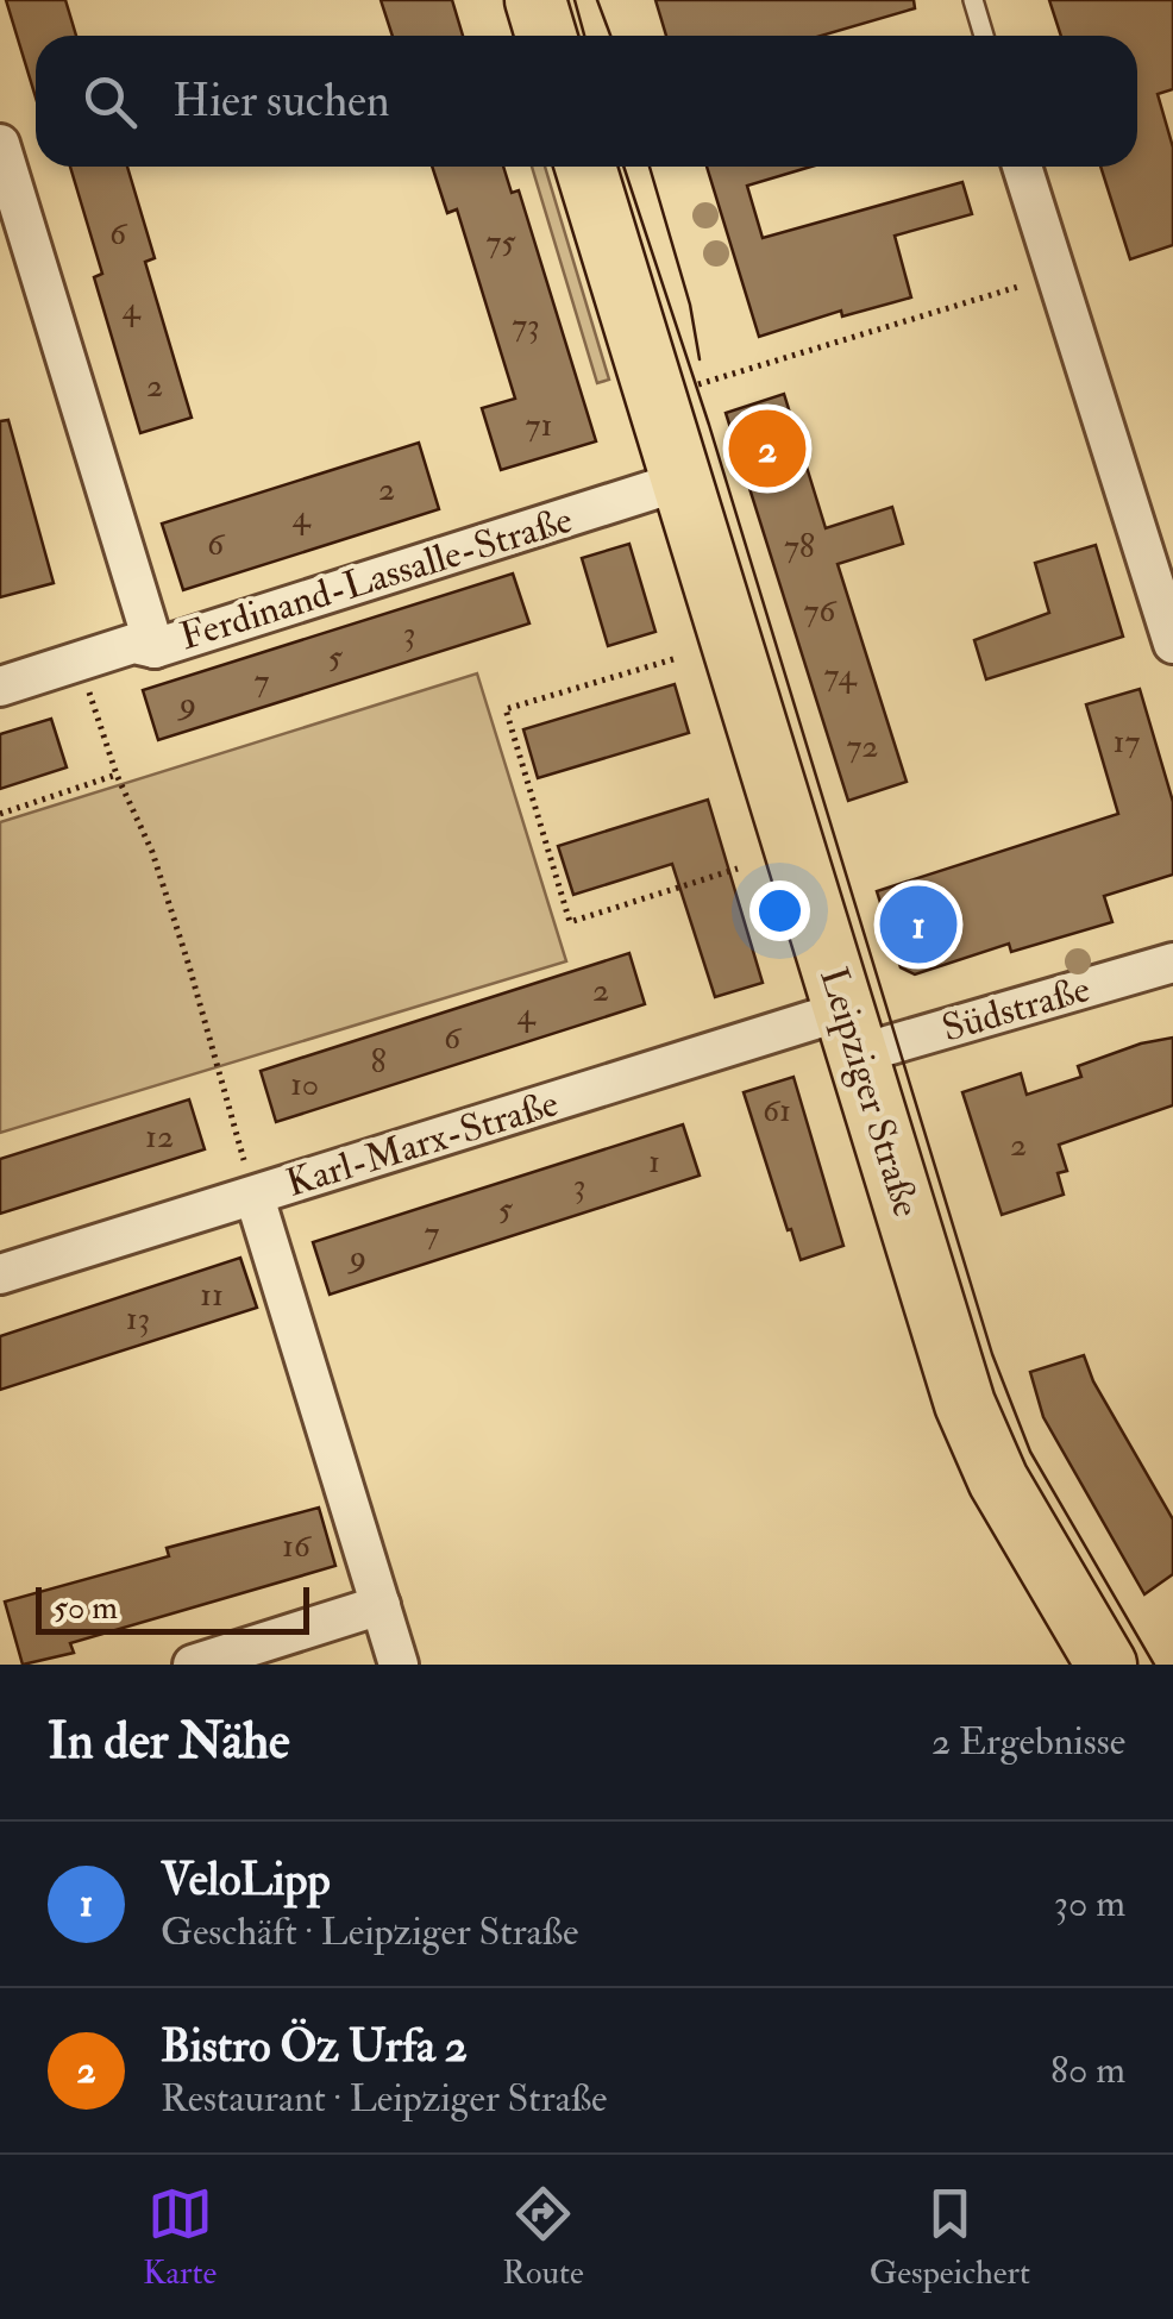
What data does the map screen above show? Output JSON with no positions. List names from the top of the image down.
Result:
{
  "streets": {
    "main road": ["Leipziger Straße"],
    "street": ["Ferdinand-Lassalle-Straße", "Südstraße", "Karl-Marx-Straße"]
  },
  "crossings": [
    ["Ferdinand-Lassalle-Straße", "Leipziger Straße"],
    ["Südstraße", "Leipziger Straße"],
    ["Südstraße", "Karl-Marx-Straße"],
    ["Leipziger Straße", "Karl-Marx-Straße"]
  ],
  "house_numbers": [
    "6",
    "75",
    "4",
    "73",
    "2",
    "71",
    "2",
    "4",
    "6",
    "78",
    "76",
    "3",
    "5",
    "74",
    "7",
    "9",
    "17",
    "72",
    "2",
    "4",
    "6",
    "8",
    "10",
    "61",
    "12",
    "2",
    "1",
    "3",
    "5",
    "7",
    "9",
    "11",
    "13",
    "16"
  ],
  "scale_bar": "50 m",
  "page": {
    "search": "Hier suchen",
    "pins": ["2", "1"],
    "scale": "50 m",
    "heading": ["In der Nähe", "2 Ergebnisse"],
    "list": [
      {
        "mark": "1",
        "name": "VeloLipp",
        "note": "Geschäft · Leipziger Straße",
        "value": "30 m"
      },
      {
        "mark": "2",
        "name": "Bistro Öz Urfa 2",
        "note": "Restaurant · Leipziger Straße",
        "value": "80 m"
      }
    ],
    "nav": ["Karte", "Route", "Gespeichert"]
  }
}
